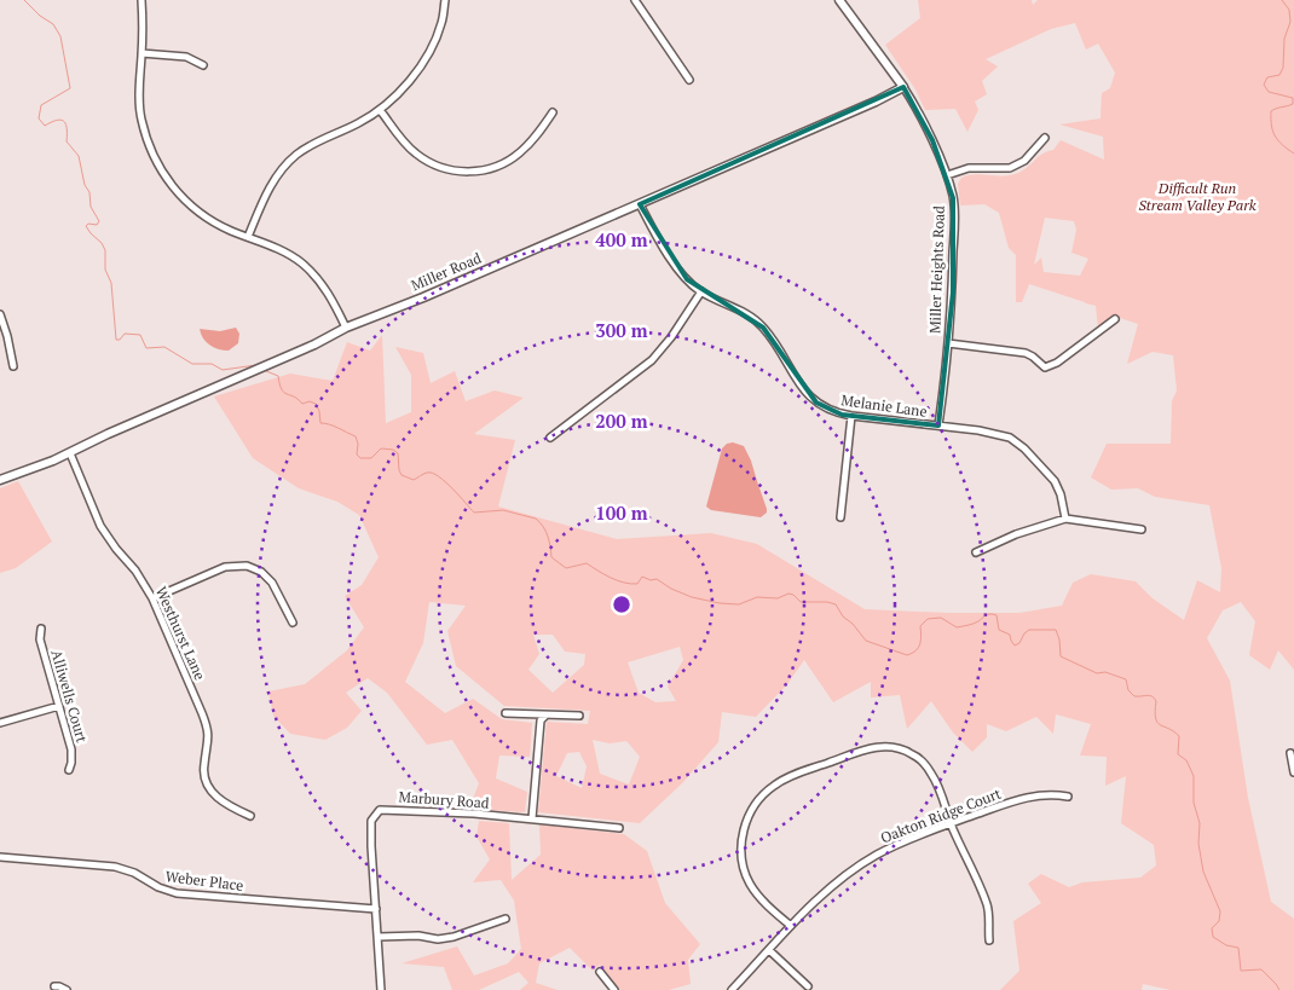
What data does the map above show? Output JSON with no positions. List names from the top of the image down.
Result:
{
  "streets": {
    "street": [
      "Miller Heights Road",
      "Miller Road",
      "Melanie Lane",
      "Westhurst Lane",
      "Alliwells Court",
      "Marbury Road",
      "Oakton Ridge Court",
      "Weber Place"
    ]
  },
  "crossings": [
    ["Miller Heights Road", "Miller Road"],
    ["Miller Heights Road", "Melanie Lane"],
    ["Miller Road", "Melanie Lane"],
    ["Miller Road", "Westhurst Lane"],
    ["Marbury Road", "Weber Place"]
  ],
  "parks": ["Difficult Run Stream Valley Park"],
  "rings": [
    "400 m",
    "300 m",
    "200 m",
    "100 m"
  ]
}
